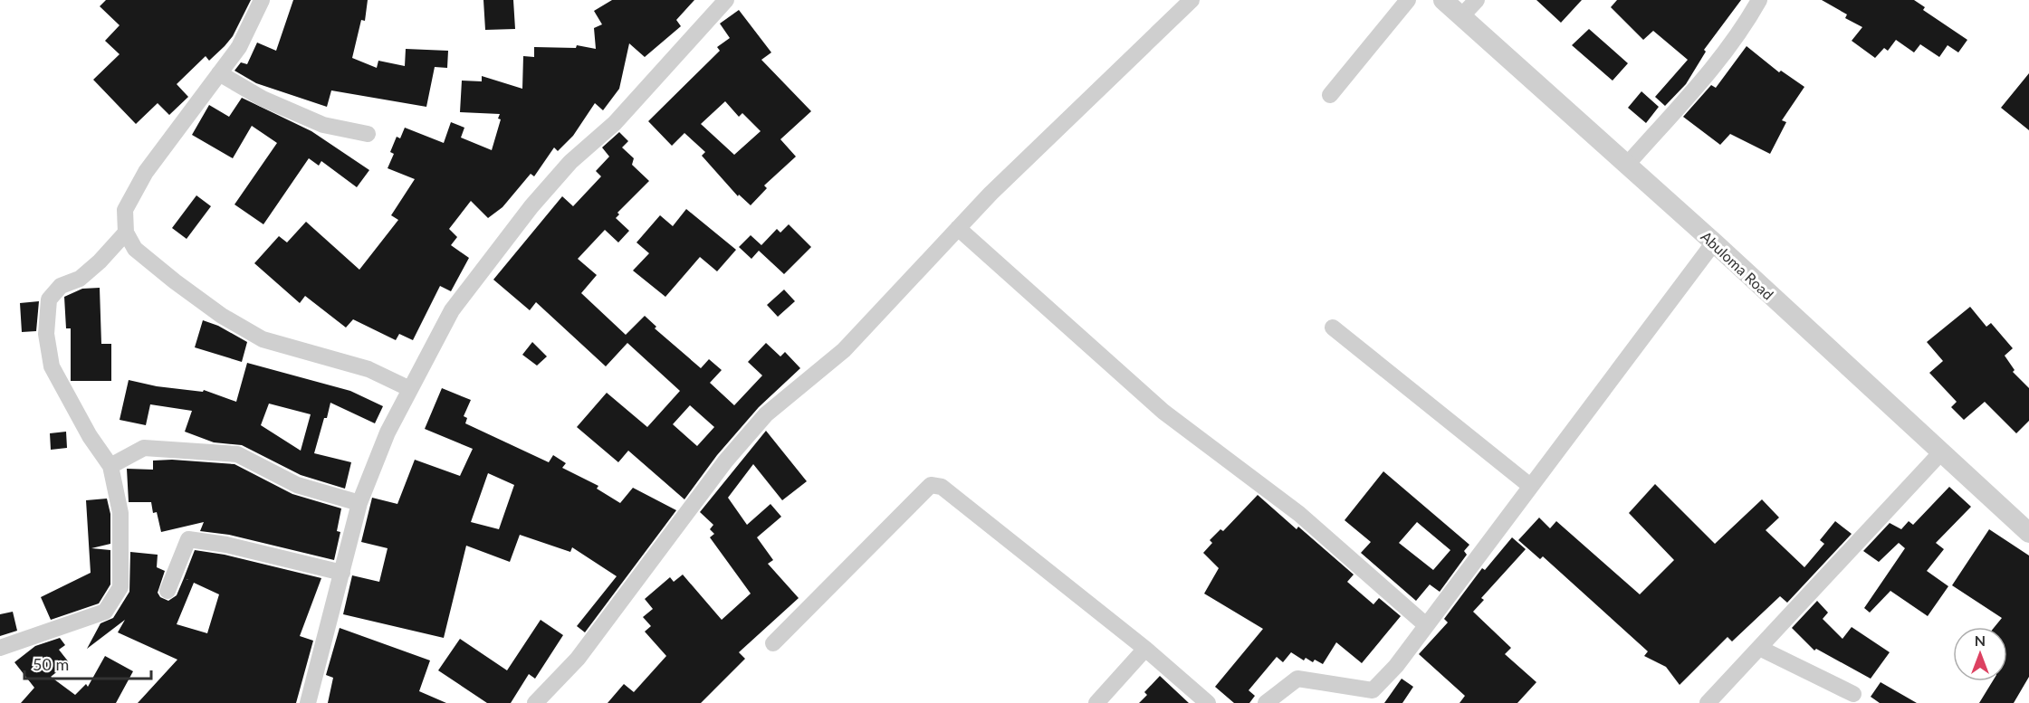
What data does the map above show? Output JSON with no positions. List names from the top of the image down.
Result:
{
  "streets": {
    "street": ["Abuloma Road"]
  },
  "scale_bar": "50 m",
  "north": "top"
}
